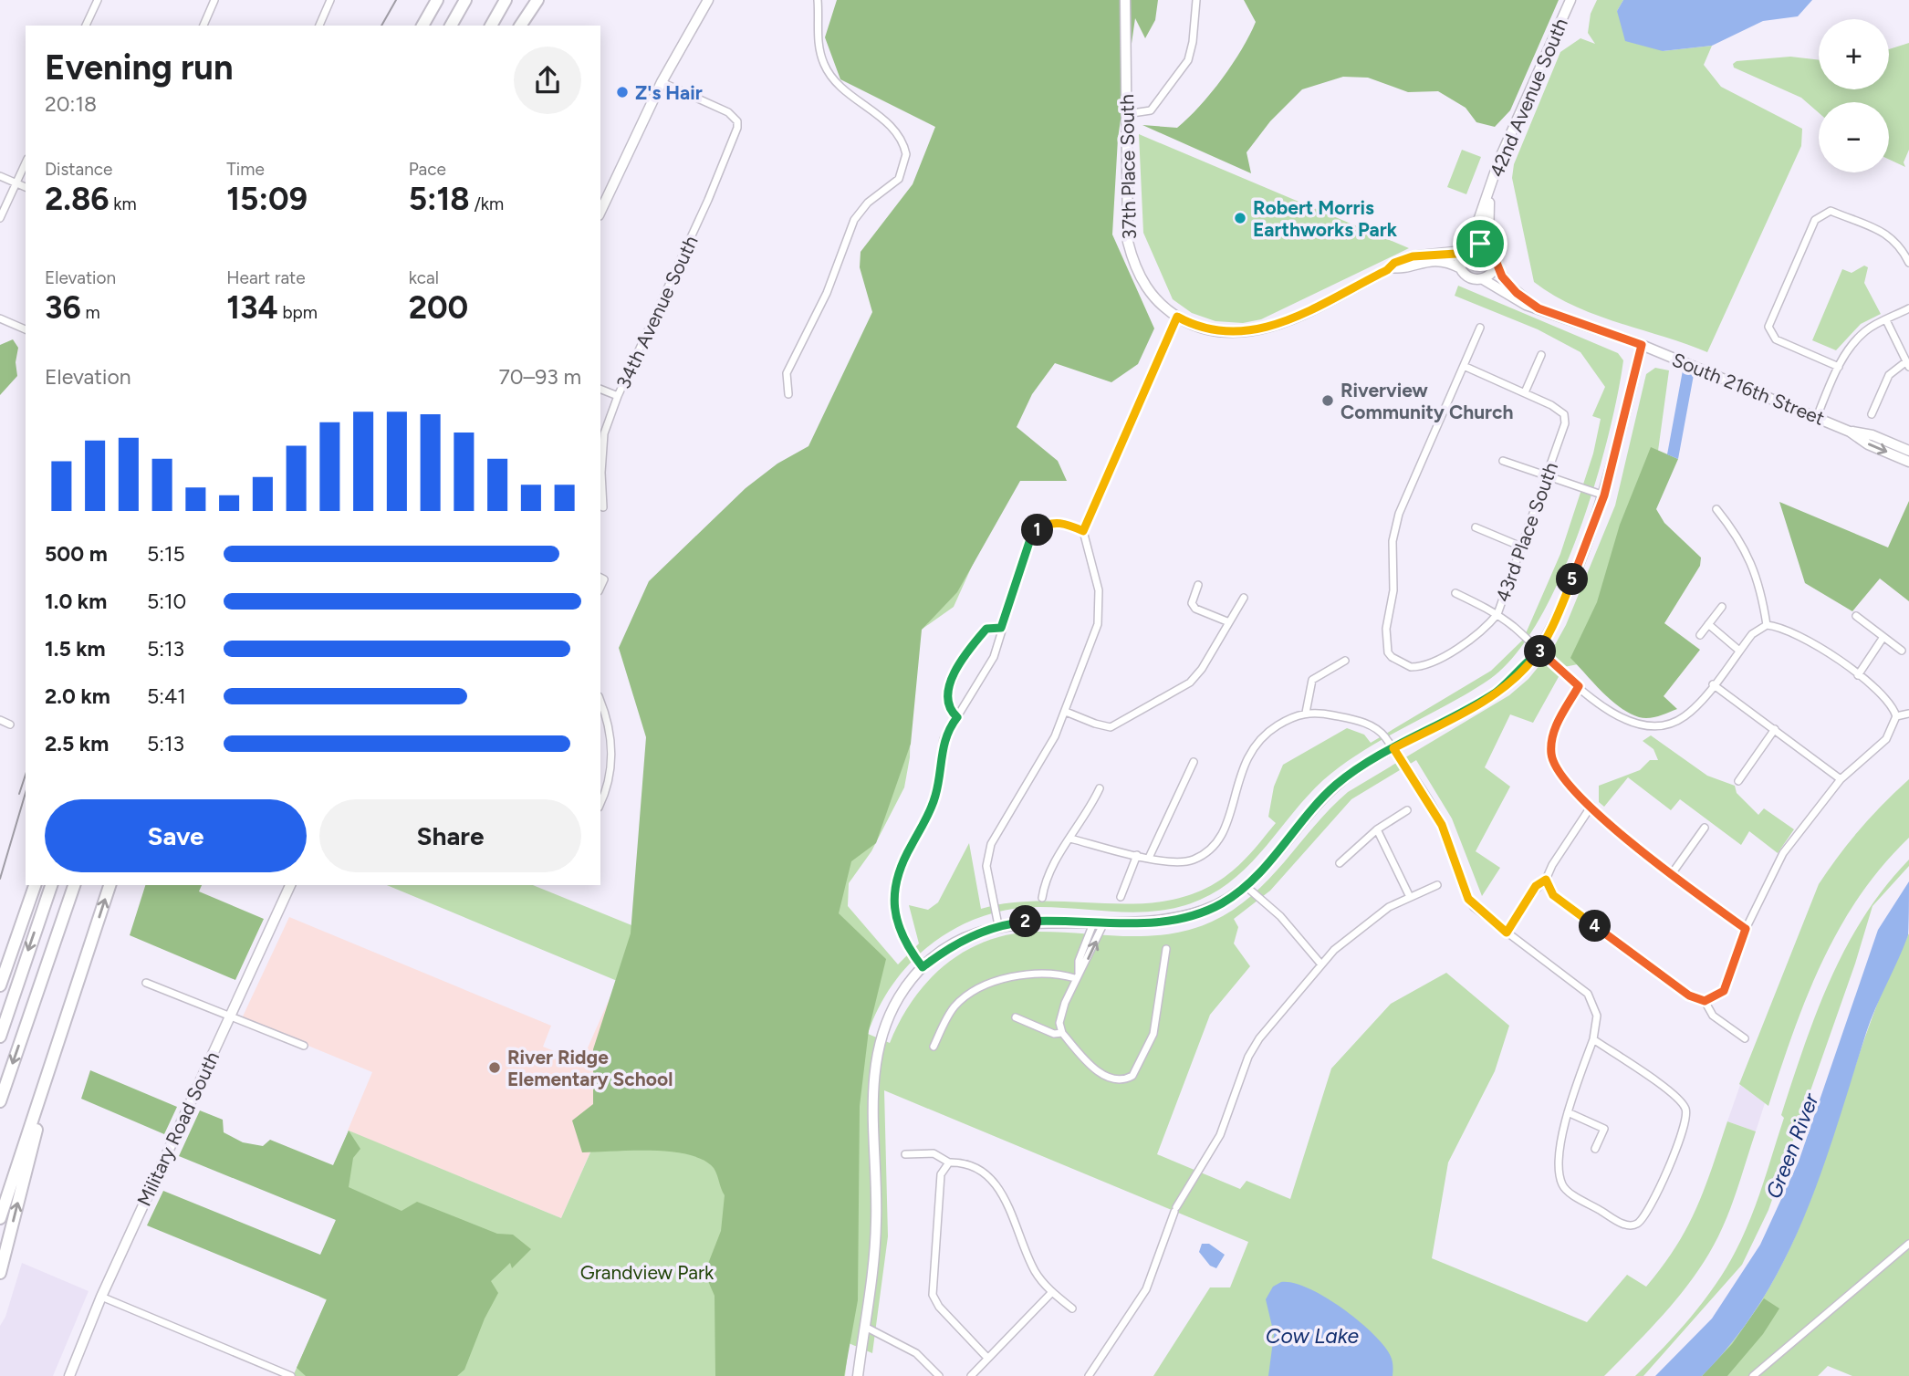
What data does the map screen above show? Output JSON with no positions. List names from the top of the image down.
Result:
{
  "streets": {
    "street": [
      "42nd Avenue South",
      "37th Place South",
      "34th Avenue South",
      "South 216th Street",
      "43rd Place South",
      "Military Road South"
    ]
  },
  "crossings": [
    ["42nd Avenue South", "South 216th Street"]
  ],
  "water": ["Green River", "Cow Lake"],
  "parks": ["Grandview Park"],
  "places": [
    "Z's Hair",
    "Robert Morris Earthworks Park",
    "Riverview Community Church",
    "River Ridge Elementary School"
  ],
  "page": {
    "map_buttons": ["+", "−"],
    "heading": ["Evening run", "20:18"],
    "stats": [
      ["Distance", "2.86 km"],
      ["Time", "15:09"],
      ["Pace", "5:18 /km"],
      ["Elevation", "36 m"],
      ["Heart rate", "134 bpm"],
      ["kcal", "200"]
    ],
    "chart": ["Elevation", "70–93 m"],
    "pins": [
      "1",
      "5",
      "3",
      "2",
      "4"
    ],
    "list": [
      {
        "name": "500 m",
        "note": "5:15"
      },
      {
        "name": "1.0 km",
        "note": "5:10"
      },
      {
        "name": "1.5 km",
        "note": "5:13"
      },
      {
        "name": "2.0 km",
        "note": "5:41"
      },
      {
        "name": "2.5 km",
        "note": "5:13"
      }
    ],
    "buttons": ["Save", "Share"]
  }
}
